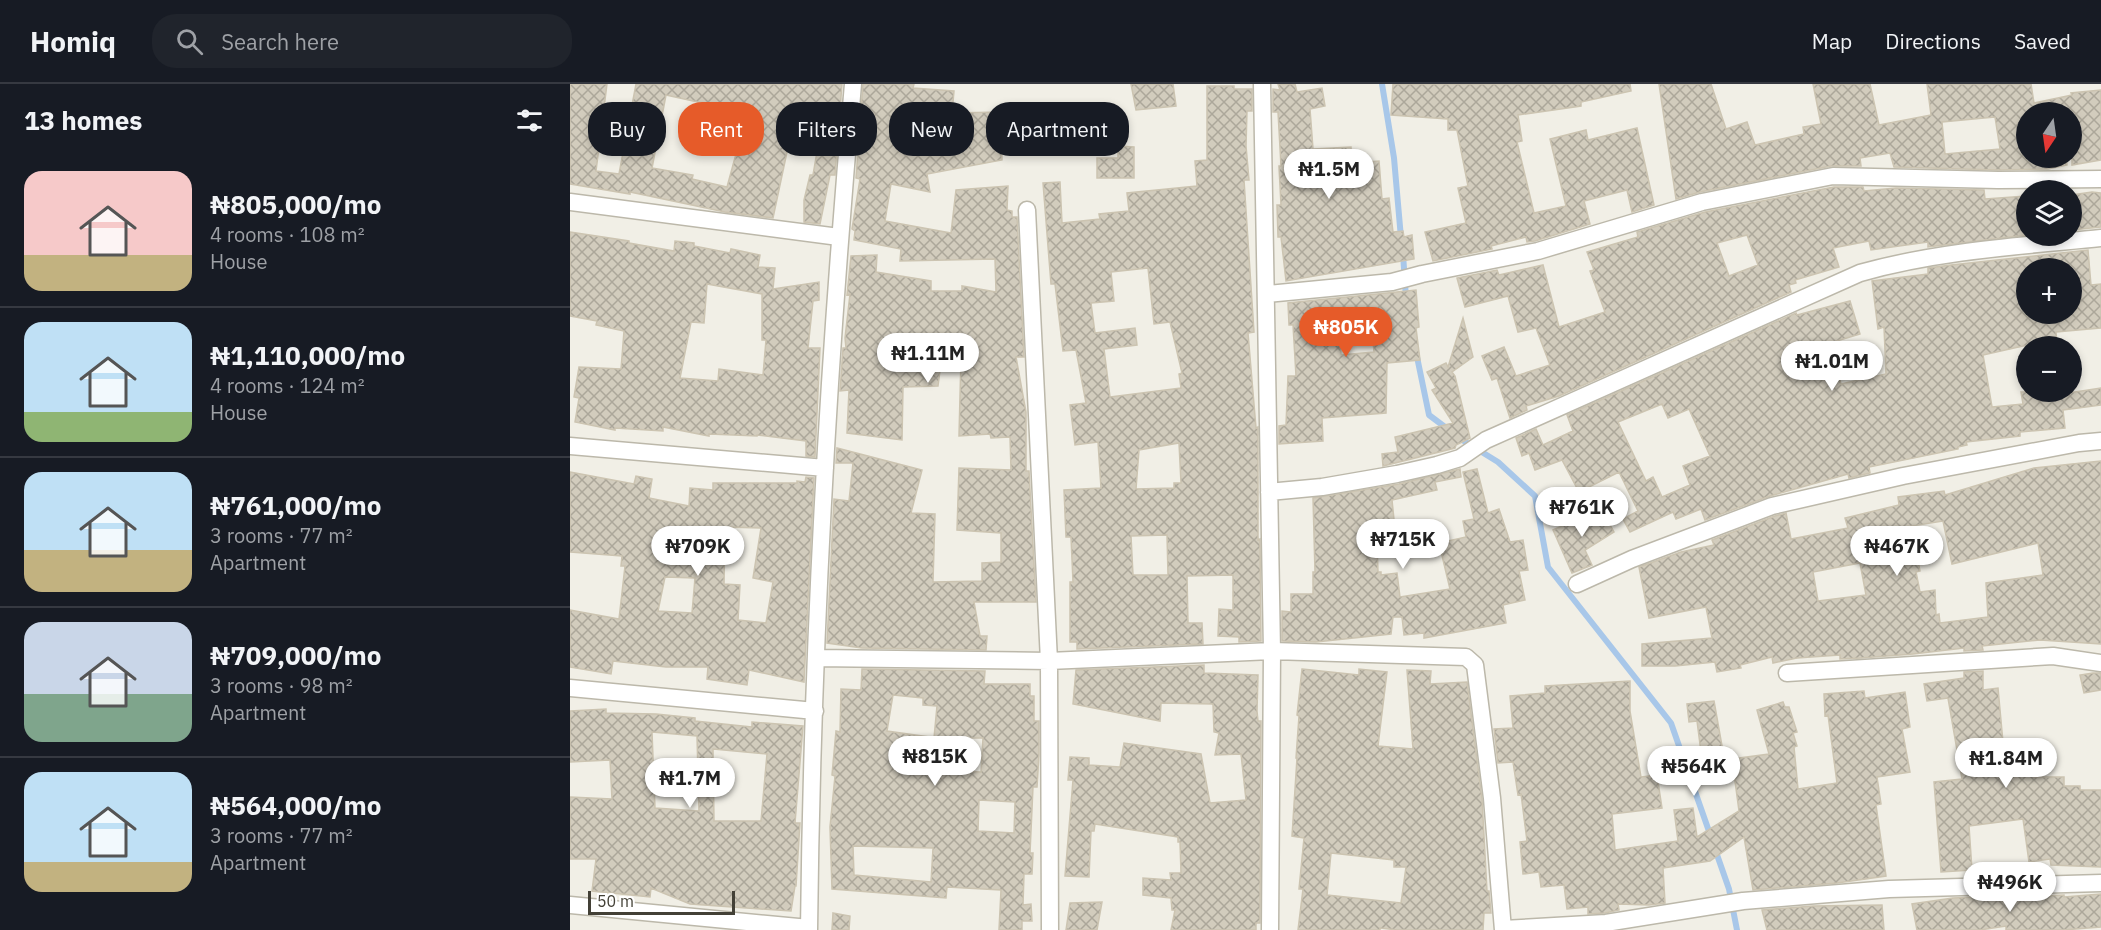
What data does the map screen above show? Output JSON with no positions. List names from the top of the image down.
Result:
{
  "scale_bar": "50 m",
  "north": "bottom",
  "page": {
    "header": "Homiq",
    "search": "Search here",
    "nav": ["Map", "Directions", "Saved"],
    "heading": "13 homes",
    "map_buttons": ["+", "−"],
    "chip": [
      "Buy",
      "Rent",
      "Filters",
      "New",
      "Apartment"
    ],
    "price": [
      "₦1.5M",
      "₦805K",
      "₦1.11M",
      "₦1.01M",
      "₦761K",
      "₦715K",
      "₦709K",
      "₦467K",
      "₦815K",
      "₦1.84M",
      "₦564K",
      "₦1.7M",
      "₦496K"
    ],
    "list": [
      {
        "name": "₦805,000/mo",
        "note": "4 rooms · 108 m² · House"
      },
      {
        "name": "₦1,110,000/mo",
        "note": "4 rooms · 124 m² · House"
      },
      {
        "name": "₦761,000/mo",
        "note": "3 rooms · 77 m² · Apartment"
      },
      {
        "name": "₦709,000/mo",
        "note": "3 rooms · 98 m² · Apartment"
      },
      {
        "name": "₦564,000/mo",
        "note": "3 rooms · 77 m² · Apartment"
      }
    ],
    "scale": "50 m"
  }
}
